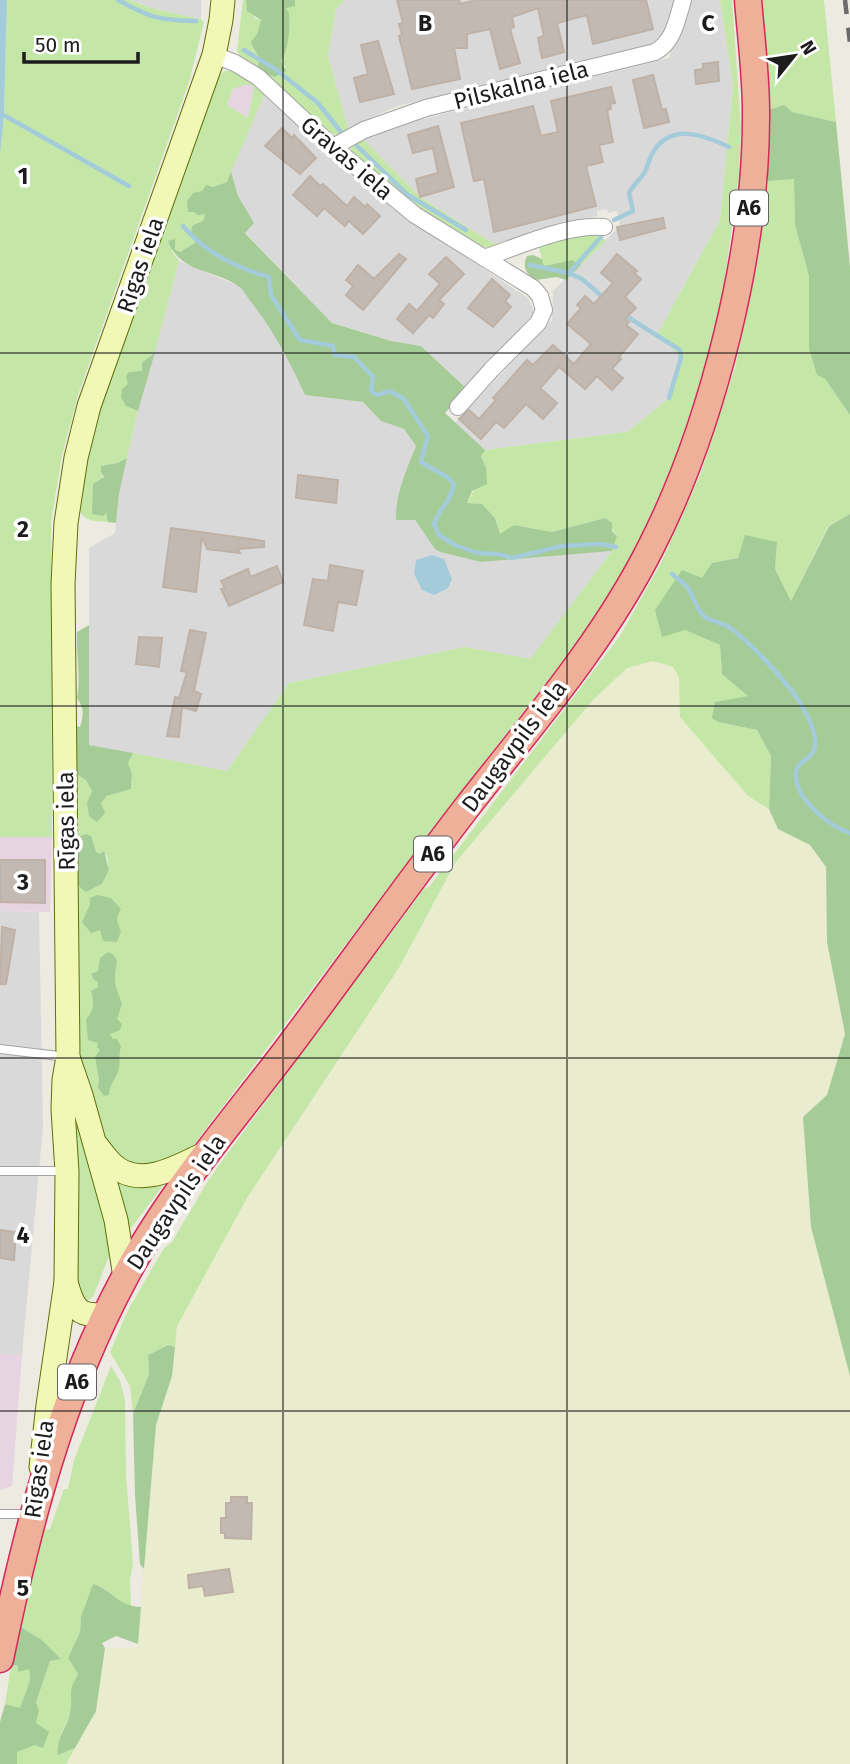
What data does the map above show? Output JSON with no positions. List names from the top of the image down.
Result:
{
  "streets": {
    "highway": ["A6", "Rīgas iela", "Daugavpils iela"],
    "street": ["Pilskalna iela", "Gravas iela"]
  },
  "crossings": [
    ["Pilskalna iela", "Gravas iela"],
    ["Gravas iela", "Rīgas iela"],
    ["Rīgas iela", "Daugavpils iela"]
  ],
  "scale_bar": "50 m",
  "north": "top right",
  "grid": {
    "columns": ["B", "C"],
    "rows": [
      "1",
      "2",
      "3",
      "4",
      "5"
    ]
  }
}
